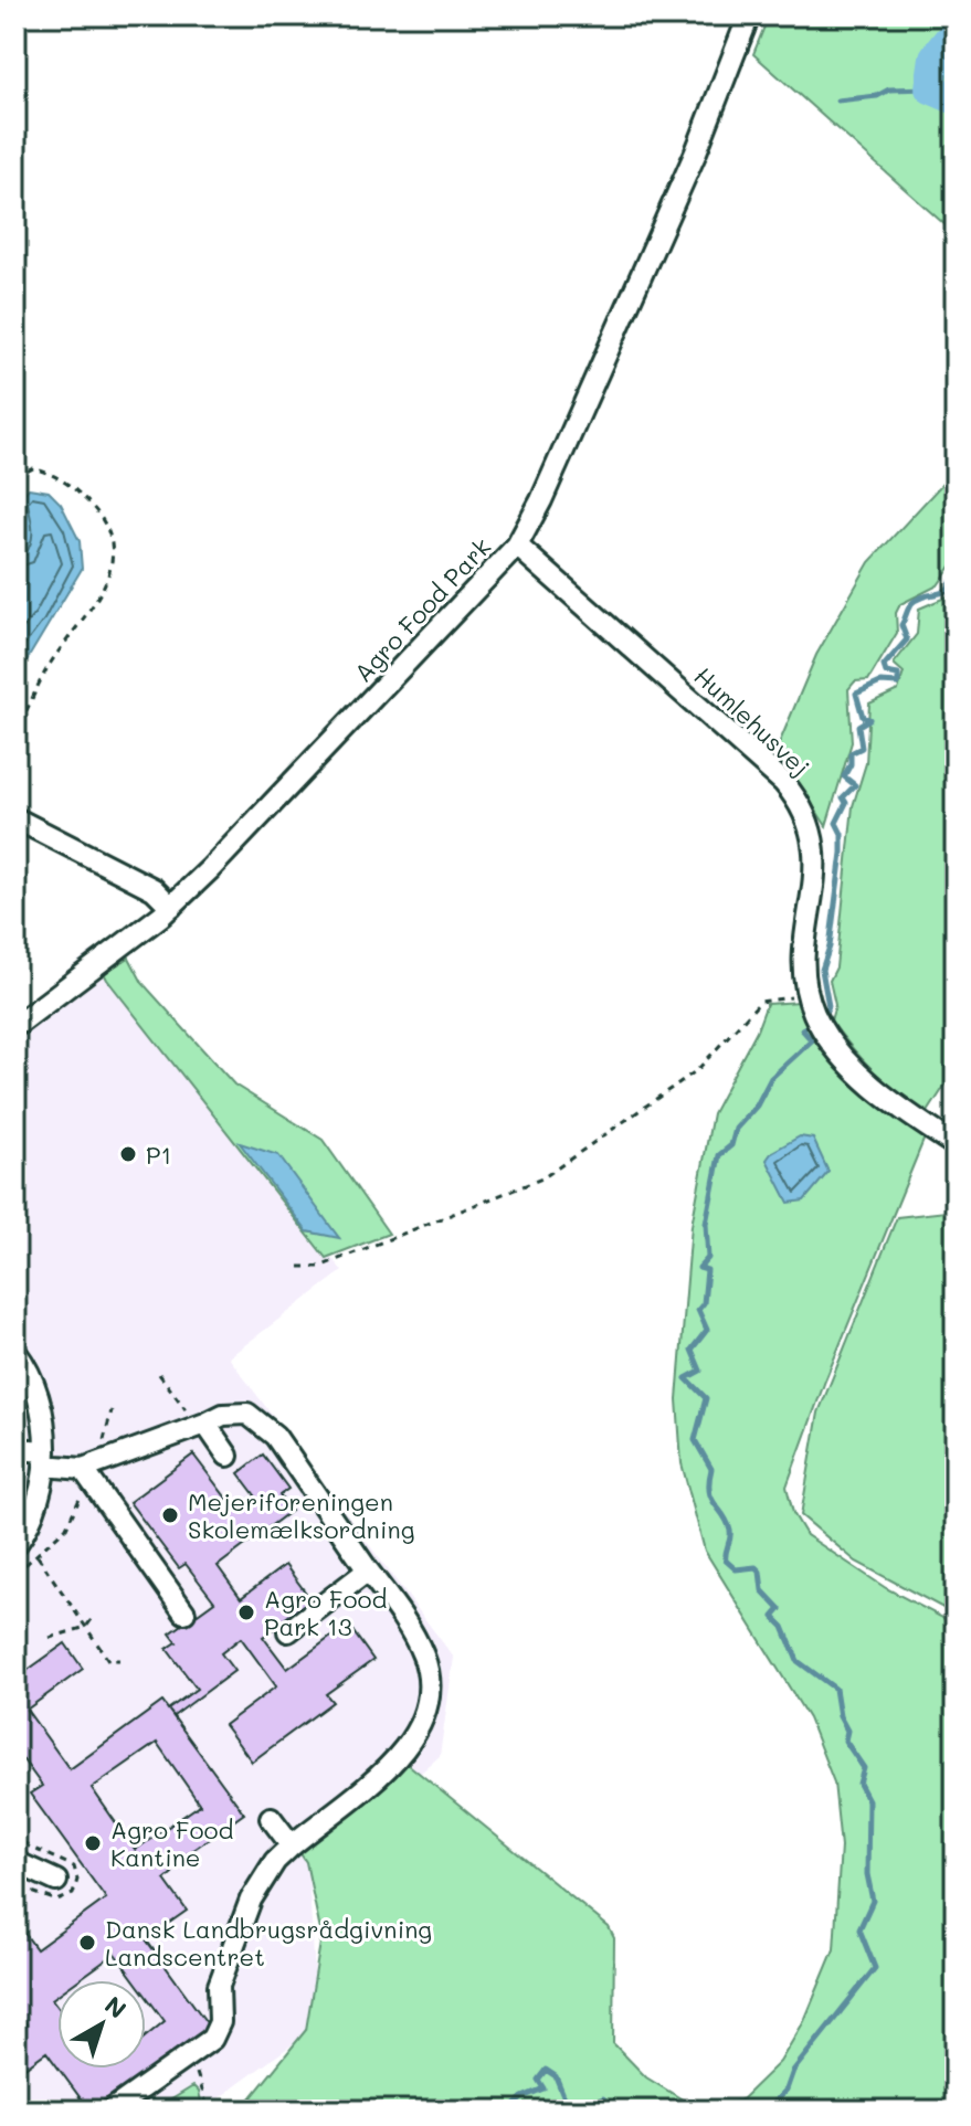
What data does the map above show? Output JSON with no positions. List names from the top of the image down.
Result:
{
  "streets": {
    "street": ["Agro Food Park", "Humlehusvej"]
  },
  "crossings": [
    ["Agro Food Park", "Humlehusvej"]
  ],
  "places": [
    "P1",
    "Mejeriforeningen Skolemælksordning",
    "Agro Food Park 13",
    "Agro Food Kantine",
    "Dansk Landbrugsrådgivning Landscentret"
  ],
  "north": "top right"
}
